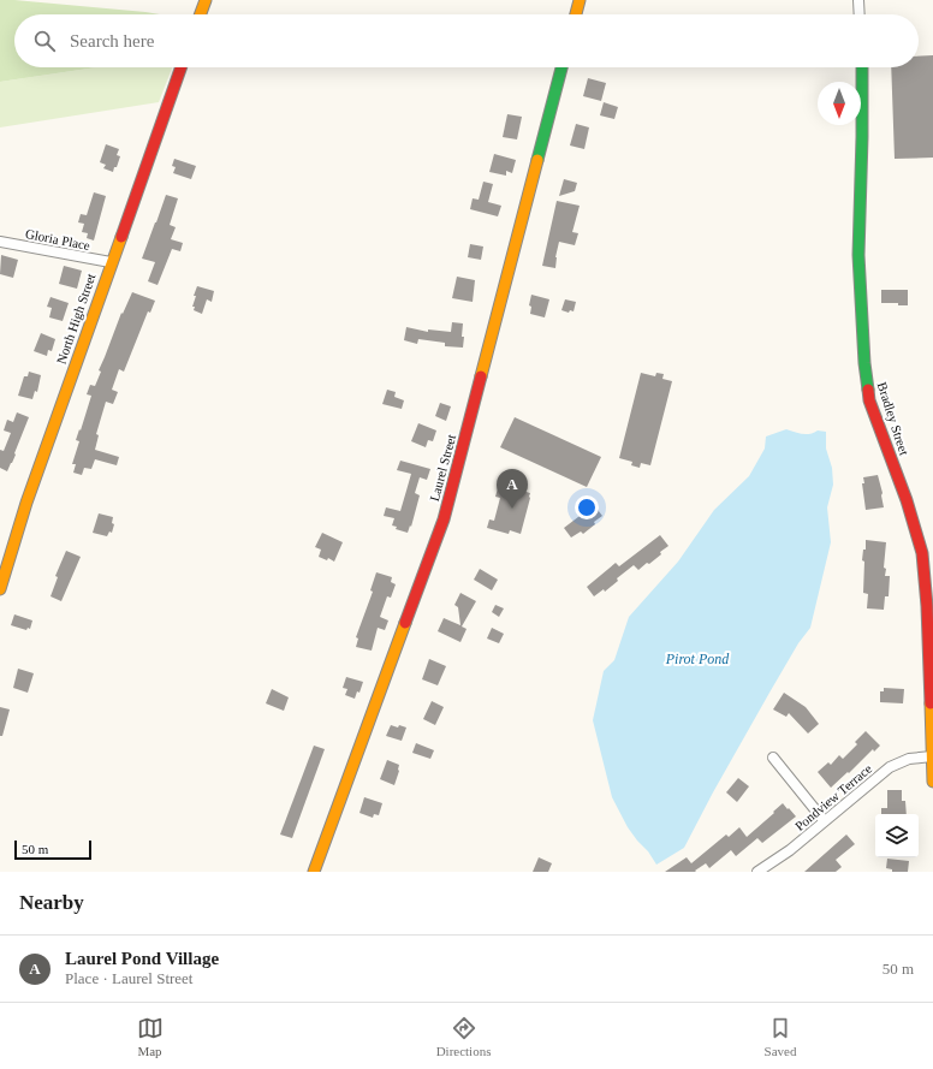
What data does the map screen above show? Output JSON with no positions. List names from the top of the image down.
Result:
{
  "streets": {
    "street": [
      "Gloria Place",
      "North High Street",
      "Bradley Street",
      "Laurel Street",
      "Pondview Terrace"
    ]
  },
  "crossings": [
    ["Gloria Place", "North High Street"],
    ["Bradley Street", "Pondview Terrace"]
  ],
  "water": ["Pirot Pond"],
  "scale_bar": "50 m",
  "north": "bottom",
  "page": {
    "search": "Search here",
    "pins": "A",
    "scale": "50 m",
    "heading": "Nearby",
    "list": [
      {
        "mark": "A",
        "name": "Laurel Pond Village",
        "note": "Place · Laurel Street",
        "value": "50 m"
      }
    ],
    "nav": ["Map", "Directions", "Saved"]
  }
}
